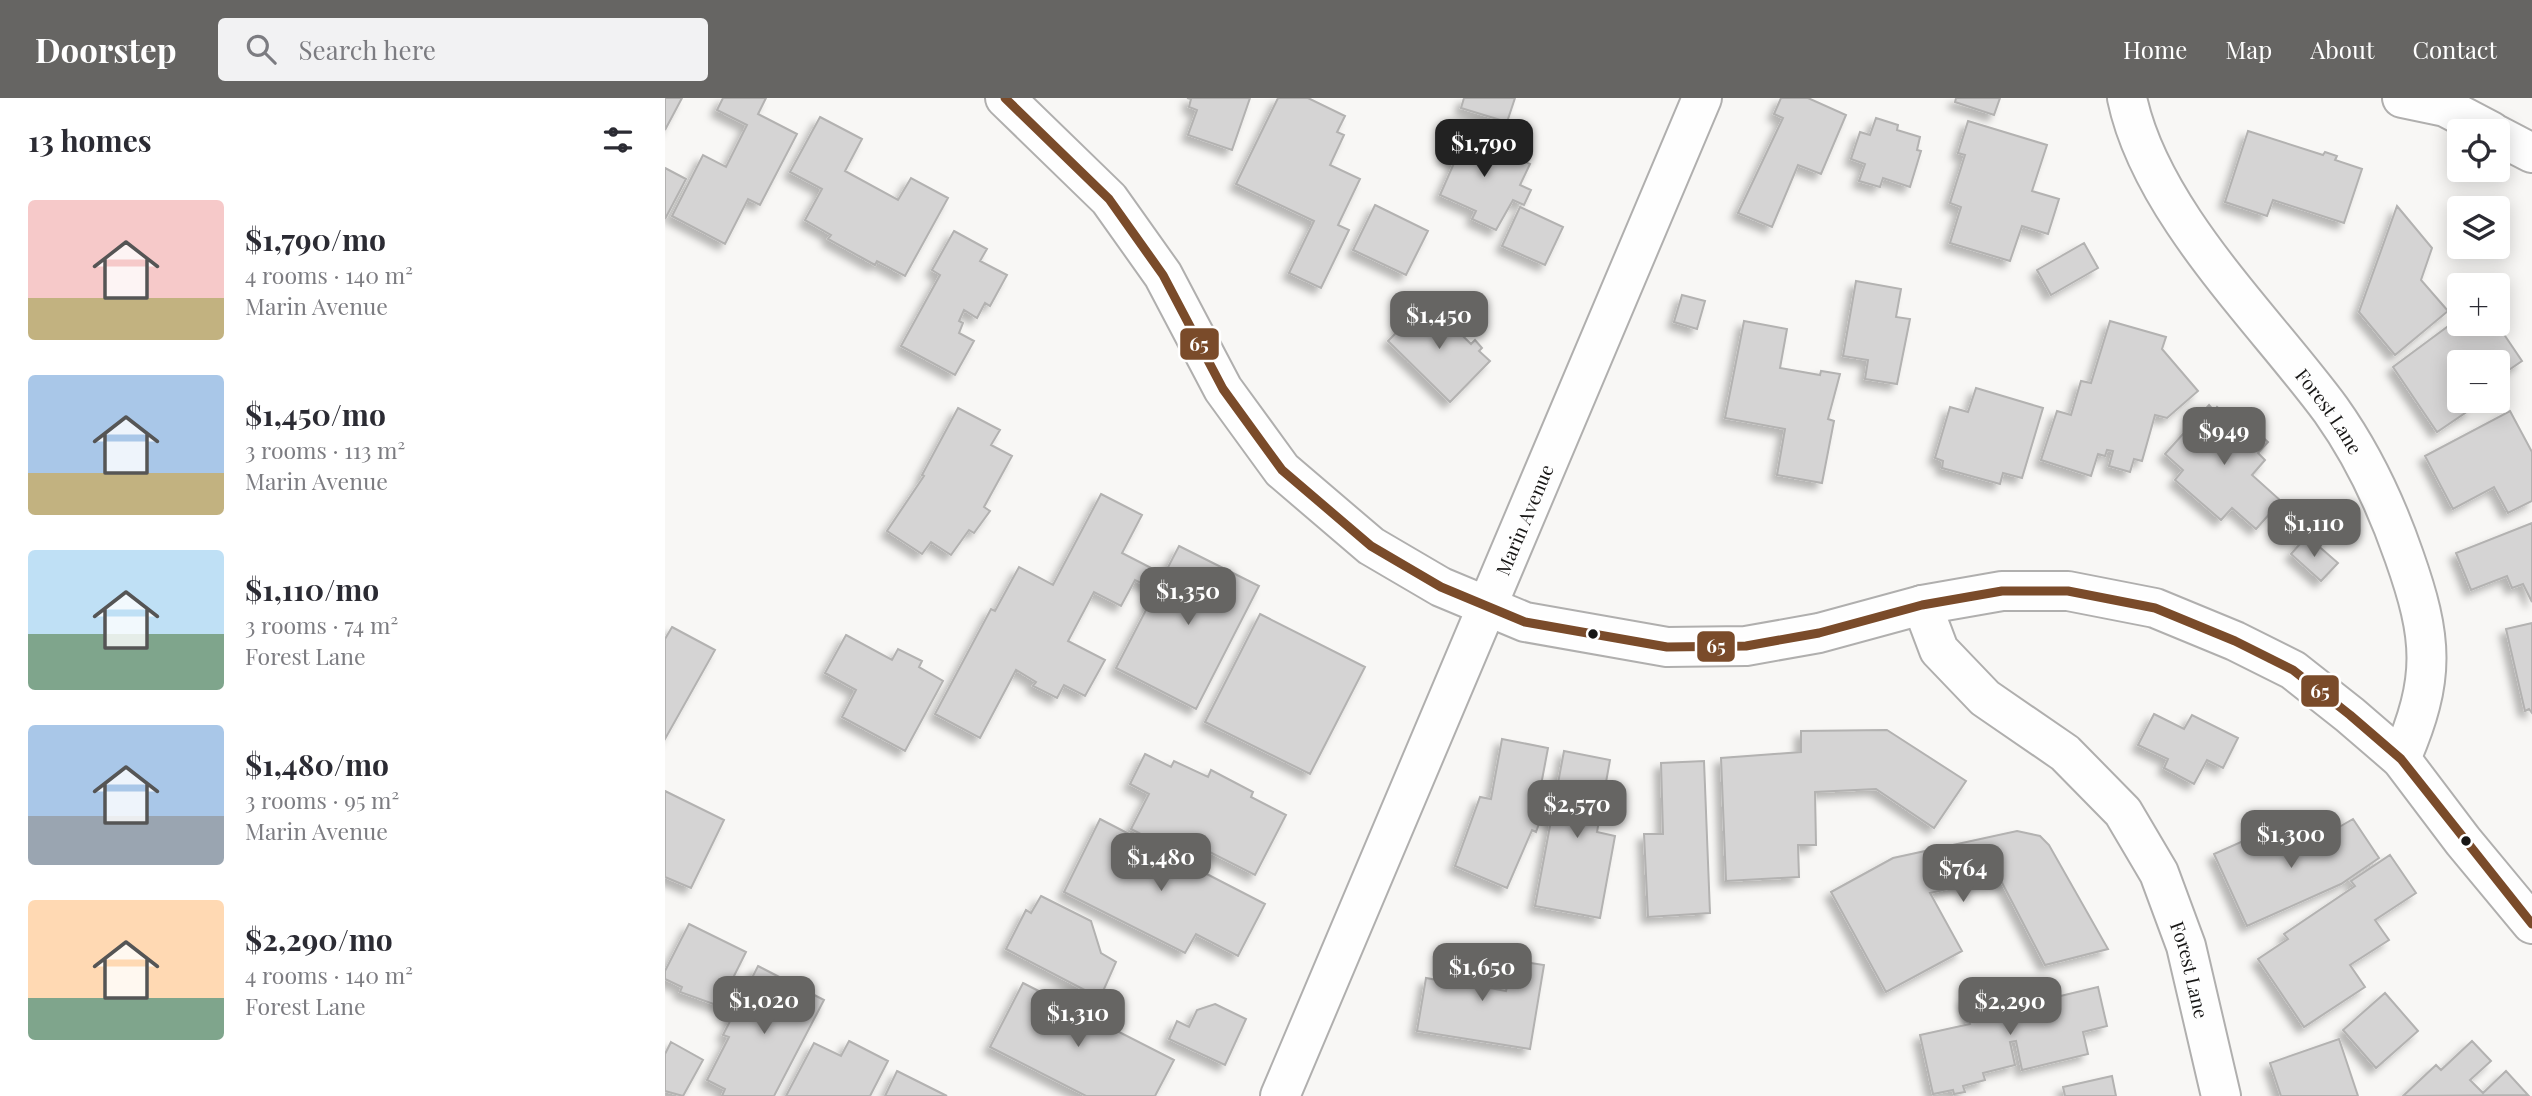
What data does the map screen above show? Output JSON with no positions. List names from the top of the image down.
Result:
{
  "streets": {
    "street": ["Forest Lane", "Marin Avenue"]
  },
  "lines": ["transit line 65"],
  "page": {
    "header": "Doorstep",
    "search": "Search here",
    "nav": [
      "Home",
      "Map",
      "About",
      "Contact"
    ],
    "heading": "13 homes",
    "map_buttons": ["+", "−"],
    "price": [
      "$1,790",
      "$1,450",
      "$949",
      "$1,110",
      "$1,350",
      "$2,570",
      "$1,300",
      "$1,480",
      "$764",
      "$1,650",
      "$1,020",
      "$2,290",
      "$1,310"
    ],
    "list": [
      {
        "name": "$1,790/mo",
        "note": "4 rooms · 140 m² · Marin Avenue"
      },
      {
        "name": "$1,450/mo",
        "note": "3 rooms · 113 m² · Marin Avenue"
      },
      {
        "name": "$1,110/mo",
        "note": "3 rooms · 74 m² · Forest Lane"
      },
      {
        "name": "$1,480/mo",
        "note": "3 rooms · 95 m² · Marin Avenue"
      },
      {
        "name": "$2,290/mo",
        "note": "4 rooms · 140 m² · Forest Lane"
      }
    ]
  }
}
